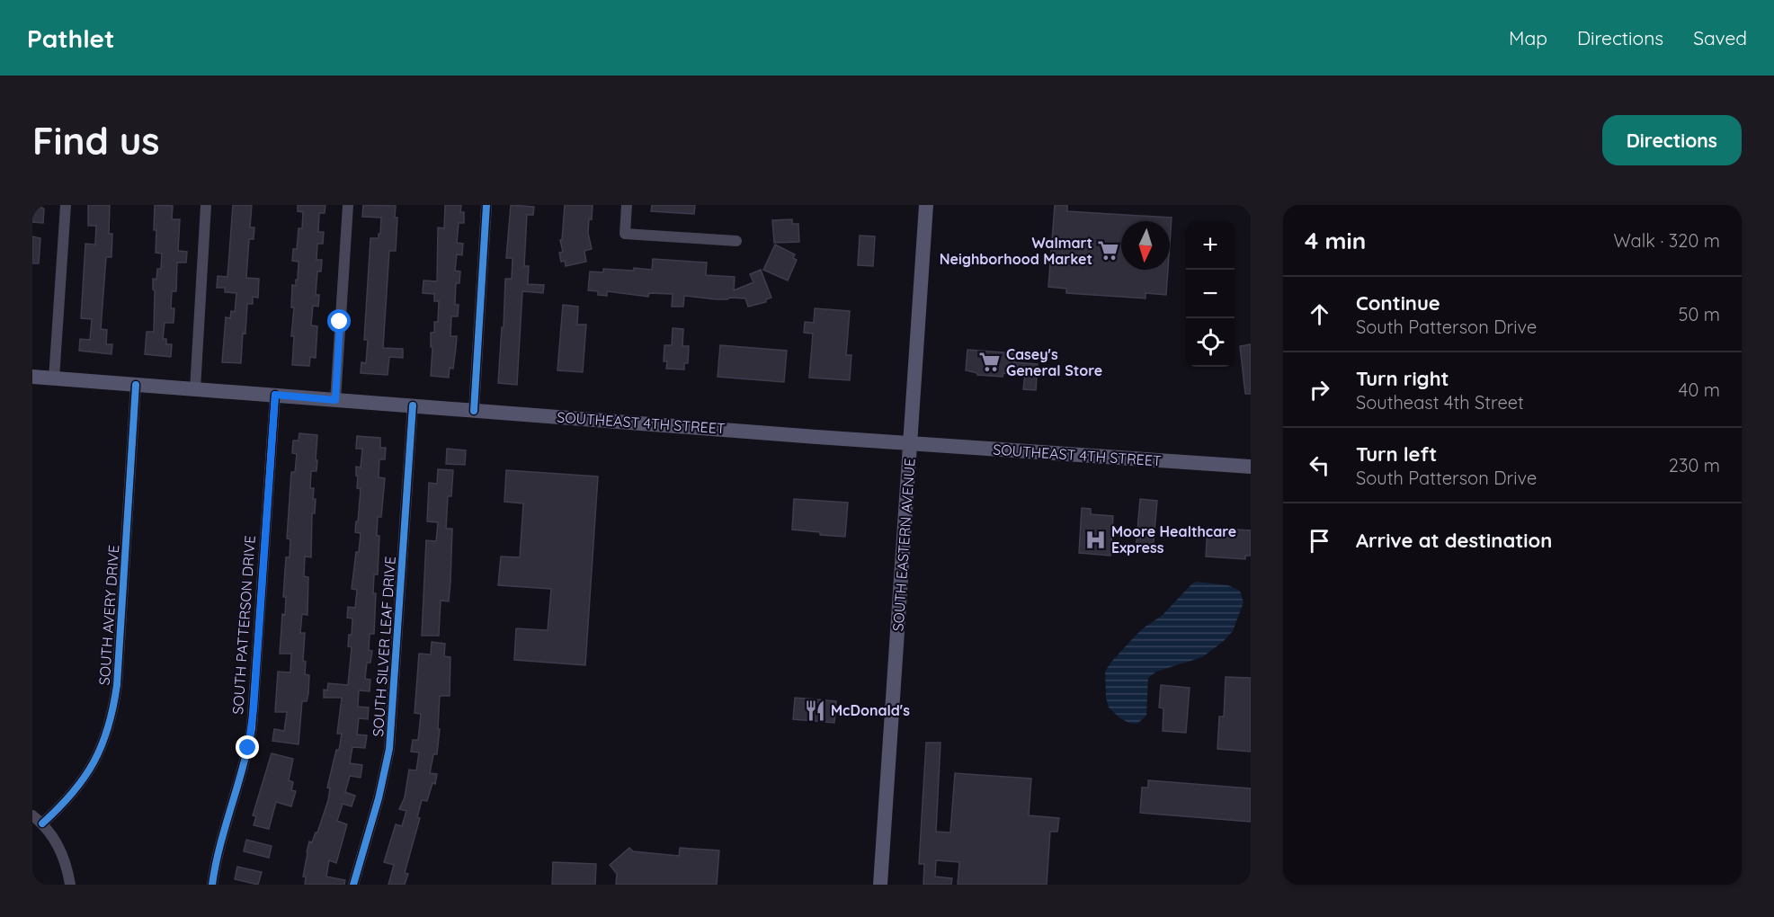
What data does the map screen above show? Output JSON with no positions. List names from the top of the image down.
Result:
{
  "streets": {
    "main road": ["SOUTHEAST 4TH STREET", "SOUTH EASTERN AVENUE"],
    "street": ["SOUTH AVERY DRIVE", "SOUTH PATTERSON DRIVE", "SOUTH SILVER LEAF DRIVE"]
  },
  "crossings": [
    ["SOUTHEAST 4TH STREET", "SOUTH EASTERN AVENUE"],
    ["SOUTHEAST 4TH STREET", "SOUTH AVERY DRIVE"],
    ["SOUTHEAST 4TH STREET", "SOUTH PATTERSON DRIVE"],
    ["SOUTHEAST 4TH STREET", "SOUTH SILVER LEAF DRIVE"]
  ],
  "places": {
    "supermarket": ["Walmart Neighborhood Market", "Casey's General Store"],
    "hospital": ["Moore Healthcare Express"],
    "restaurant": ["McDonald's"]
  },
  "north": "bottom",
  "page": {
    "header": "Pathlet",
    "nav": ["Map", "Directions", "Saved"],
    "buttons": "Directions",
    "title": "Find us",
    "heading": ["4 min", "Walk · 320 m"],
    "map_buttons": ["+", "−"],
    "list": [
      ["Continue", "South Patterson Drive", "50 m"],
      ["Turn right", "Southeast 4th Street", "40 m"],
      ["Turn left", "South Patterson Drive", "230 m"],
      "Arrive at destination"
    ]
  }
}
